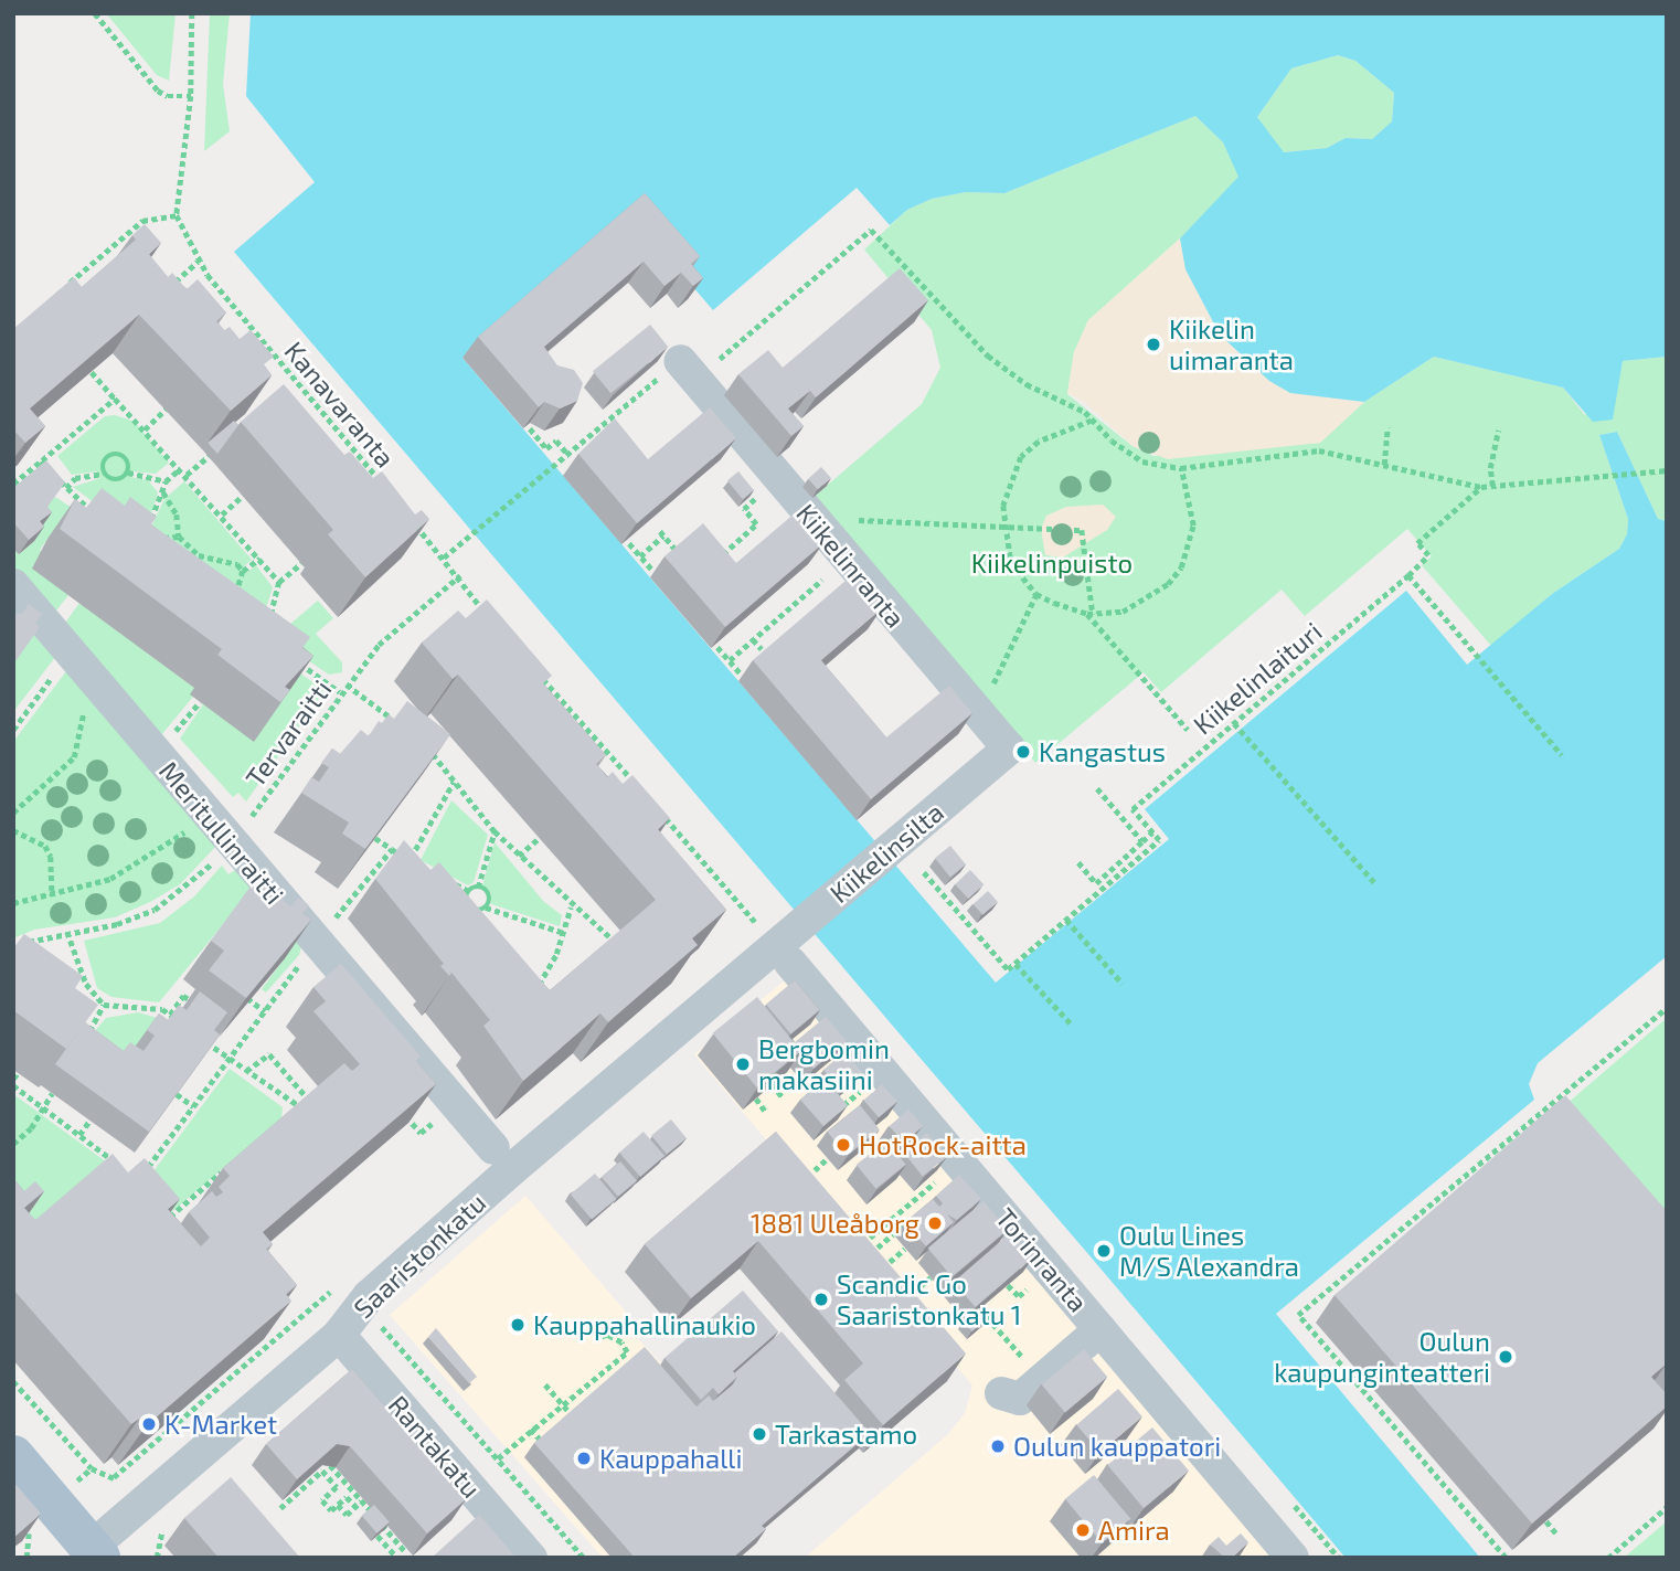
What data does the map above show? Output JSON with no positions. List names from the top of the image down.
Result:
{
  "streets": {
    "street": [
      "Kiikelinranta",
      "Meritullinraitti",
      "Kiikelinsilta",
      "Saaristonkatu",
      "Torinranta",
      "Rantakatu"
    ],
    "path": ["Kanavaranta", "Kiikelinlaituri", "Tervaraitti"]
  },
  "crossings": [
    ["Kiikelinranta", "Kiikelinsilta"],
    ["Tervaraitti", "Meritullinraitti"],
    ["Kiikelinsilta", "Saaristonkatu"],
    ["Kiikelinsilta", "Torinranta"],
    ["Saaristonkatu", "Torinranta"],
    ["Saaristonkatu", "Rantakatu"]
  ],
  "parks": ["Kiikelinpuisto"],
  "places": [
    "Kiikelin uimaranta",
    "Kangastus",
    "Bergbomin makasiini",
    "HotRock-aitta",
    "1881 Uleåborg",
    "Oulu Lines M/S Alexandra",
    "Scandic Go Saaristonkatu 1",
    "Kauppahallinaukio",
    "Oulun kaupunginteatteri",
    "K-Market",
    "Tarkastamo",
    "Oulun kauppatori",
    "Kauppahalli",
    "Amira"
  ]
}
